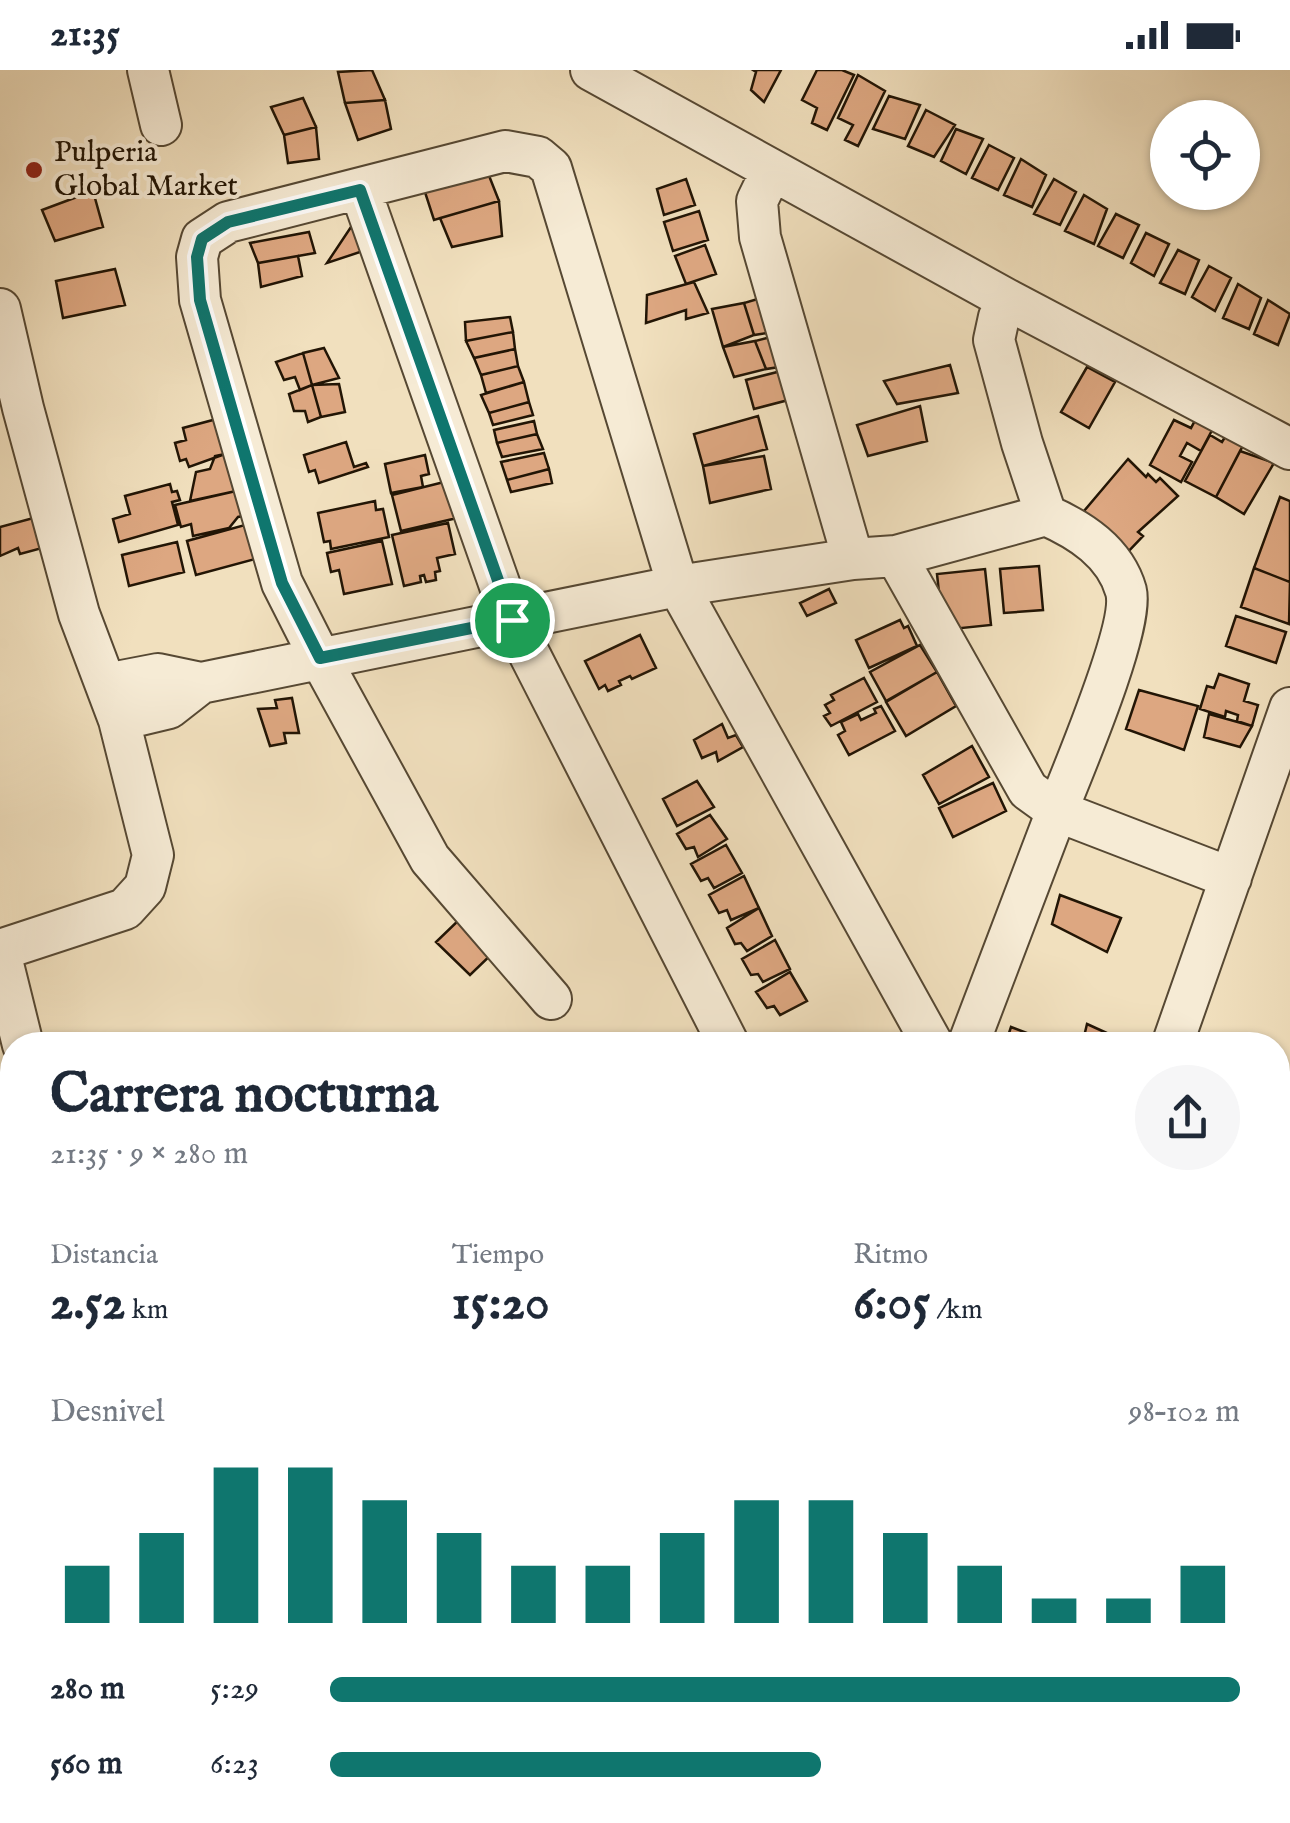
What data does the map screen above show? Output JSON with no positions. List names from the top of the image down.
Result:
{
  "places": ["Pulperia Global Market"],
  "page": {
    "status": "21:35",
    "heading": ["Carrera nocturna", "21:35 · 9 × 280 m"],
    "stats": [
      ["Distancia", "2.52 km"],
      ["Tiempo", "15:20"],
      ["Ritmo", "6:05 /km"]
    ],
    "chart": ["Desnivel", "98–102 m"],
    "list": [
      {
        "name": "280 m",
        "note": "5:29"
      },
      {
        "name": "560 m",
        "note": "6:23"
      }
    ]
  }
}
